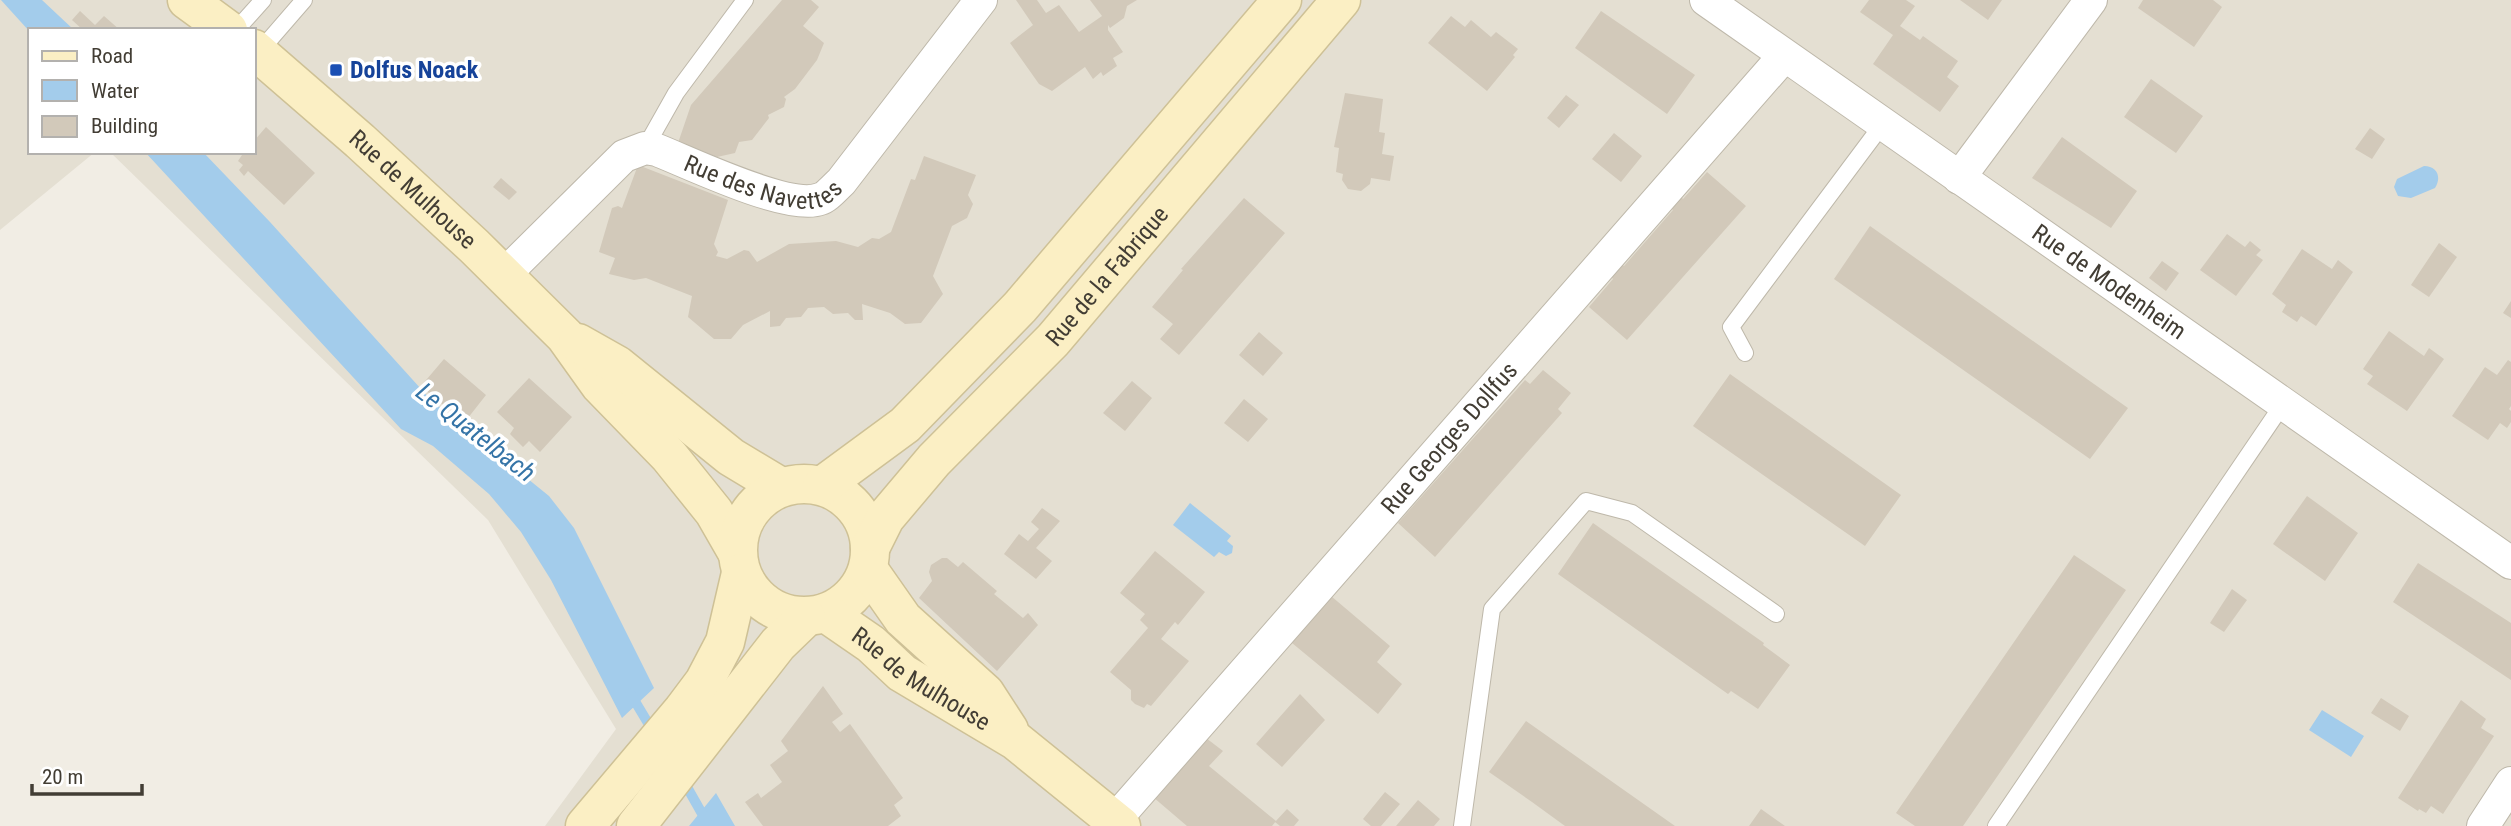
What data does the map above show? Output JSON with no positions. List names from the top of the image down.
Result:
{
  "streets": {
    "main road": ["Rue de Mulhouse", "Rue de la Fabrique"],
    "street": ["Rue des Navettes", "Rue de Modenheim", "Rue Georges Dollfus"]
  },
  "crossings": [
    ["Rue des Navettes", "Rue de Mulhouse"],
    ["Rue de Mulhouse", "Rue de la Fabrique"],
    ["Rue de Mulhouse", "Rue Georges Dollfus"],
    ["Rue de Modenheim", "Rue Georges Dollfus"]
  ],
  "water": ["Le Quatelbach"],
  "places": {
    "transit": ["Dolfus Noack"]
  },
  "legend": ["Road", "Water", "Building"],
  "scale_bar": "20 m"
}
